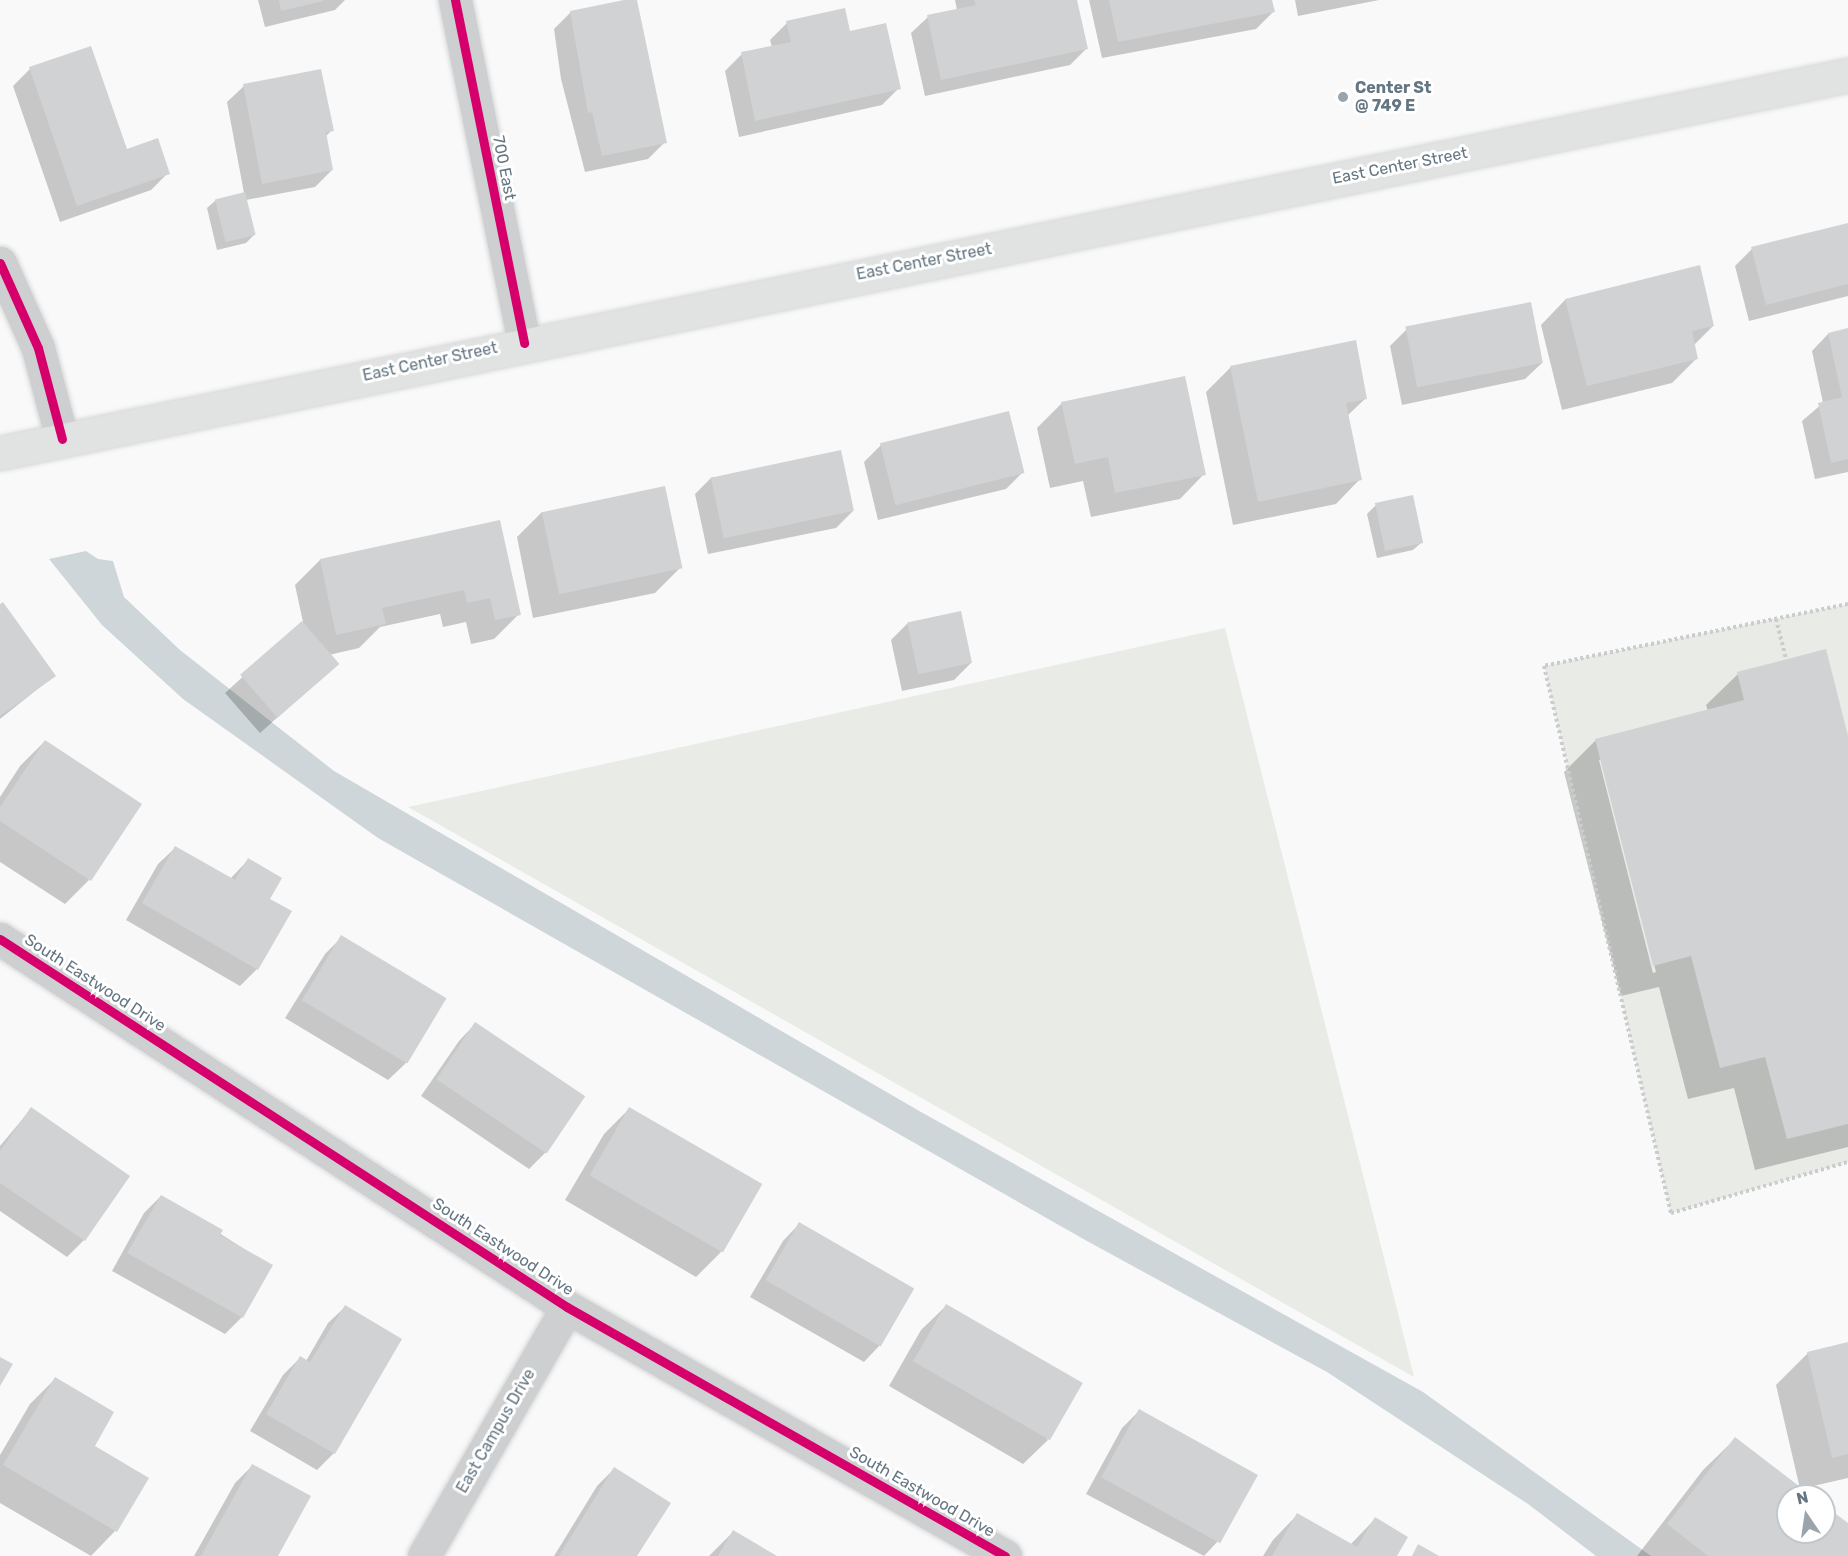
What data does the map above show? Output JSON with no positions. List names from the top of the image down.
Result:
{
  "streets": {
    "main road": ["East Center Street"],
    "street": ["700 East", "South Eastwood Drive", "East Campus Drive"]
  },
  "crossings": [
    ["East Center Street", "700 East"],
    ["South Eastwood Drive", "East Campus Drive"]
  ],
  "places": ["Center St @ 749 E"],
  "north": "top"
}
